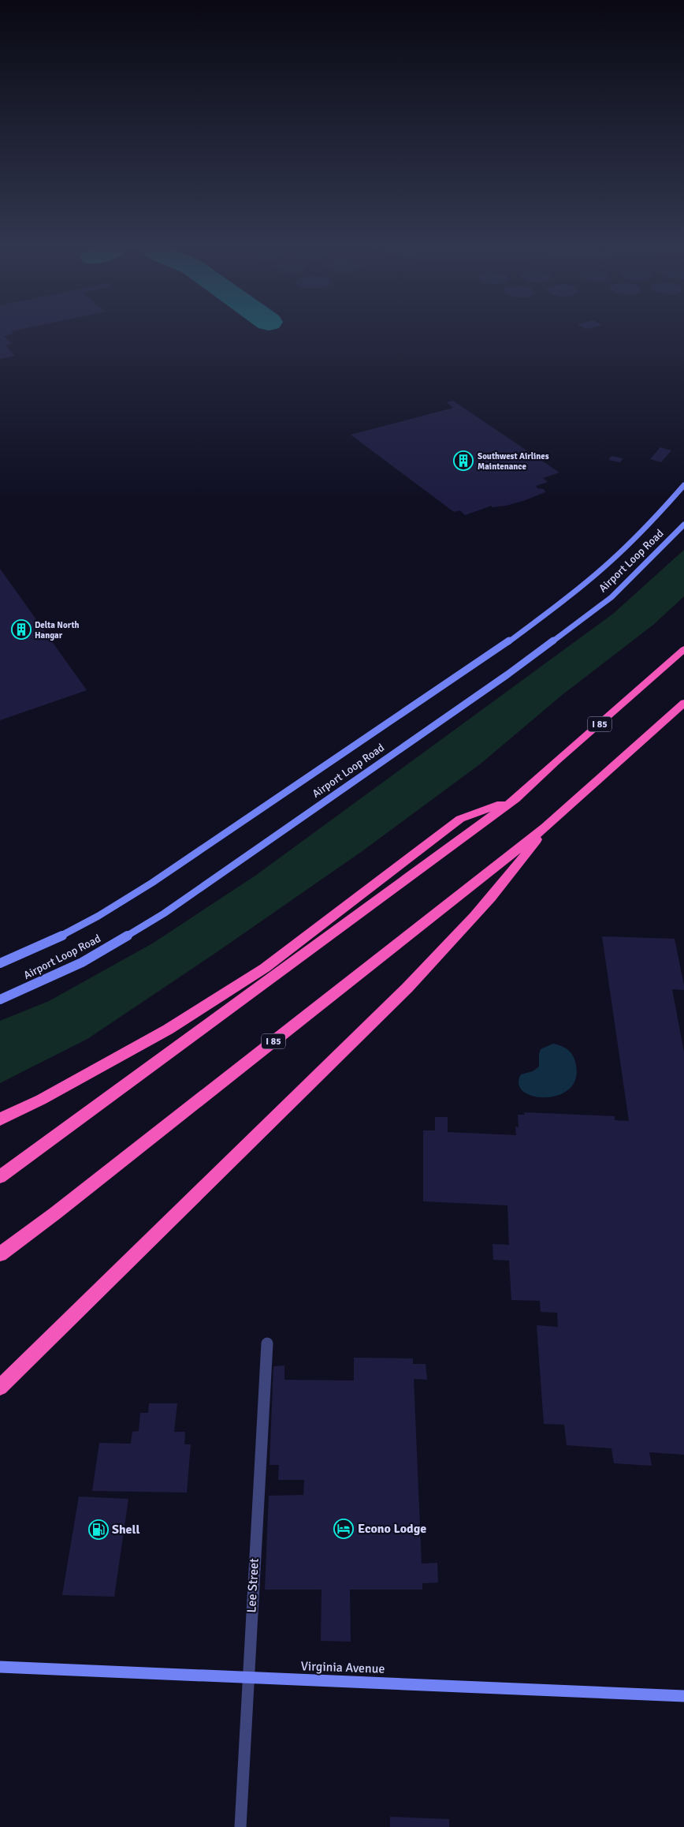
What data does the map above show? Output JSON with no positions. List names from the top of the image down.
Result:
{
  "streets": {
    "highway": ["I 85"],
    "main road": ["Airport Loop Road", "Virginia Avenue"],
    "street": ["Lee Street"]
  },
  "crossings": [
    ["Lee Street", "Virginia Avenue"]
  ],
  "places": {
    "building": ["Southwest Airlines Maintenance", "Delta North Hangar"],
    "hotel": ["Econo Lodge"],
    "fuel station": ["Shell"]
  }
}
